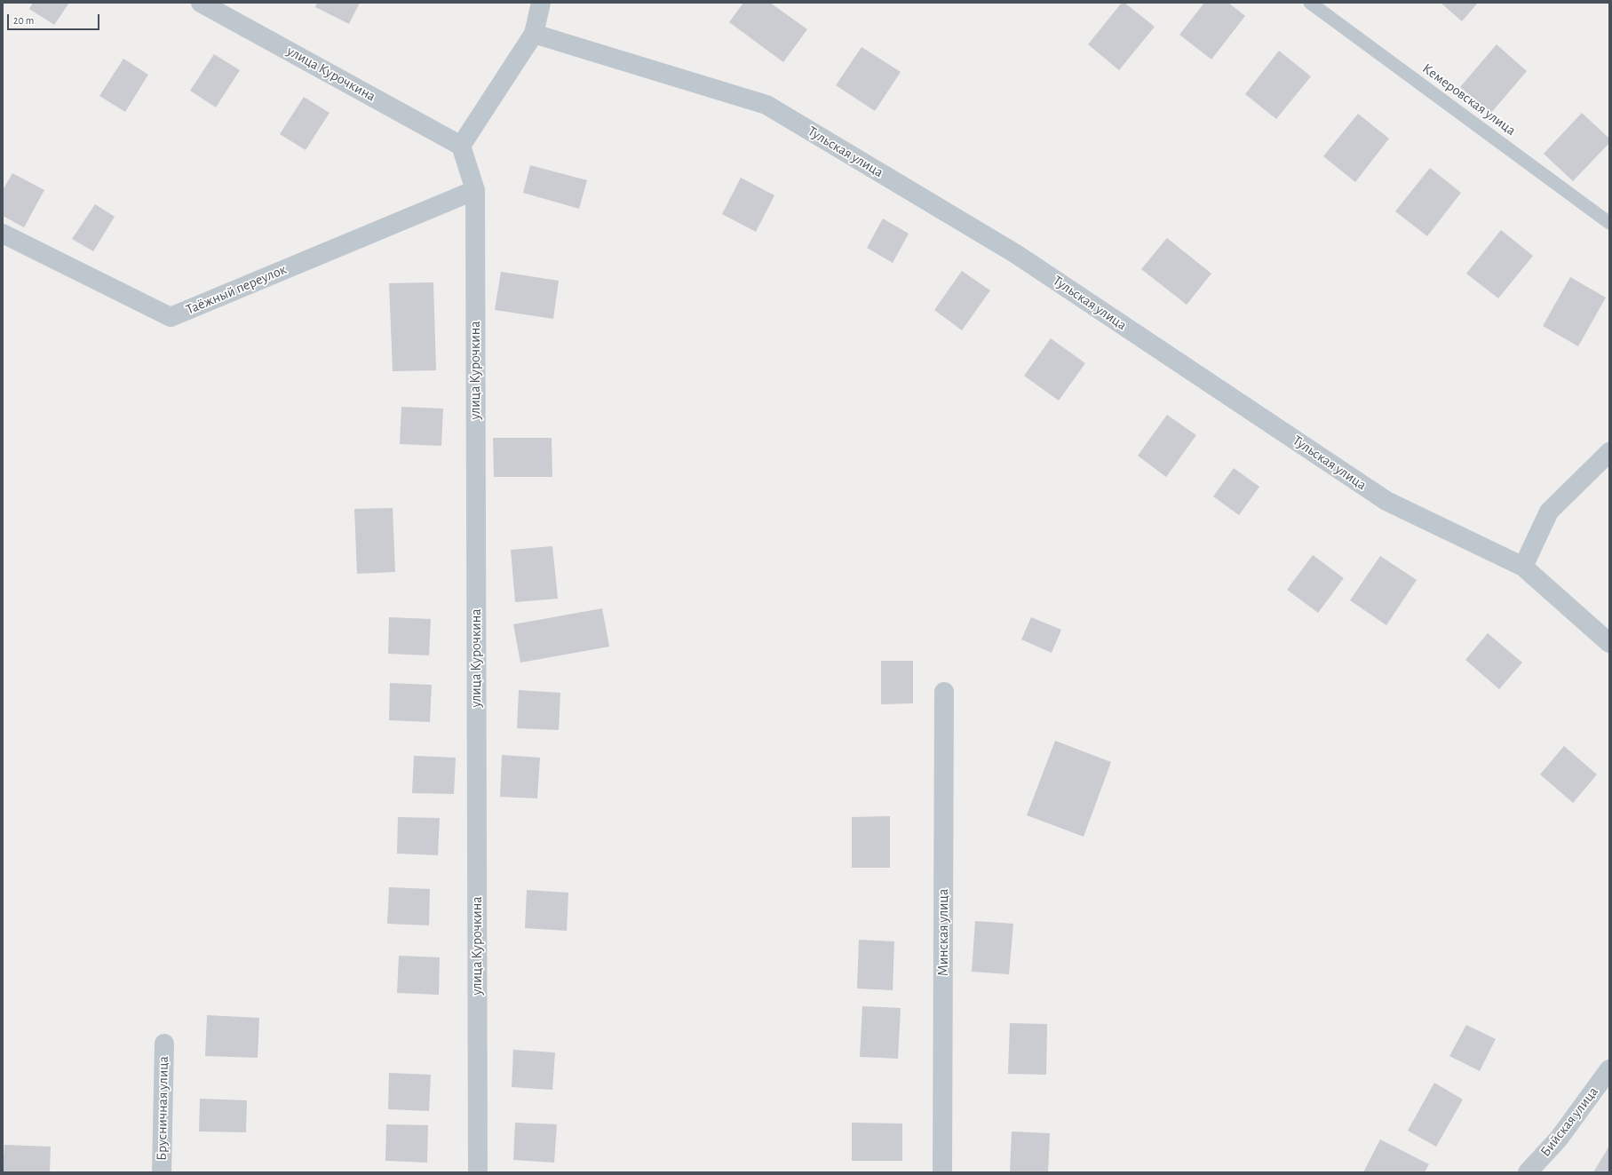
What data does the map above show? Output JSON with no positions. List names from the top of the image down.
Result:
{
  "streets": {
    "street": [
      "улица Курочкина",
      "Тульская улица",
      "Таёжный переулок",
      "Минская улица",
      "Брусничная улица",
      "Бийская улица"
    ],
    "lane": ["Кемеровская улица"]
  },
  "crossings": [
    ["улица Курочкина", "Таёжный переулок"]
  ],
  "scale_bar": "20 m"
}
